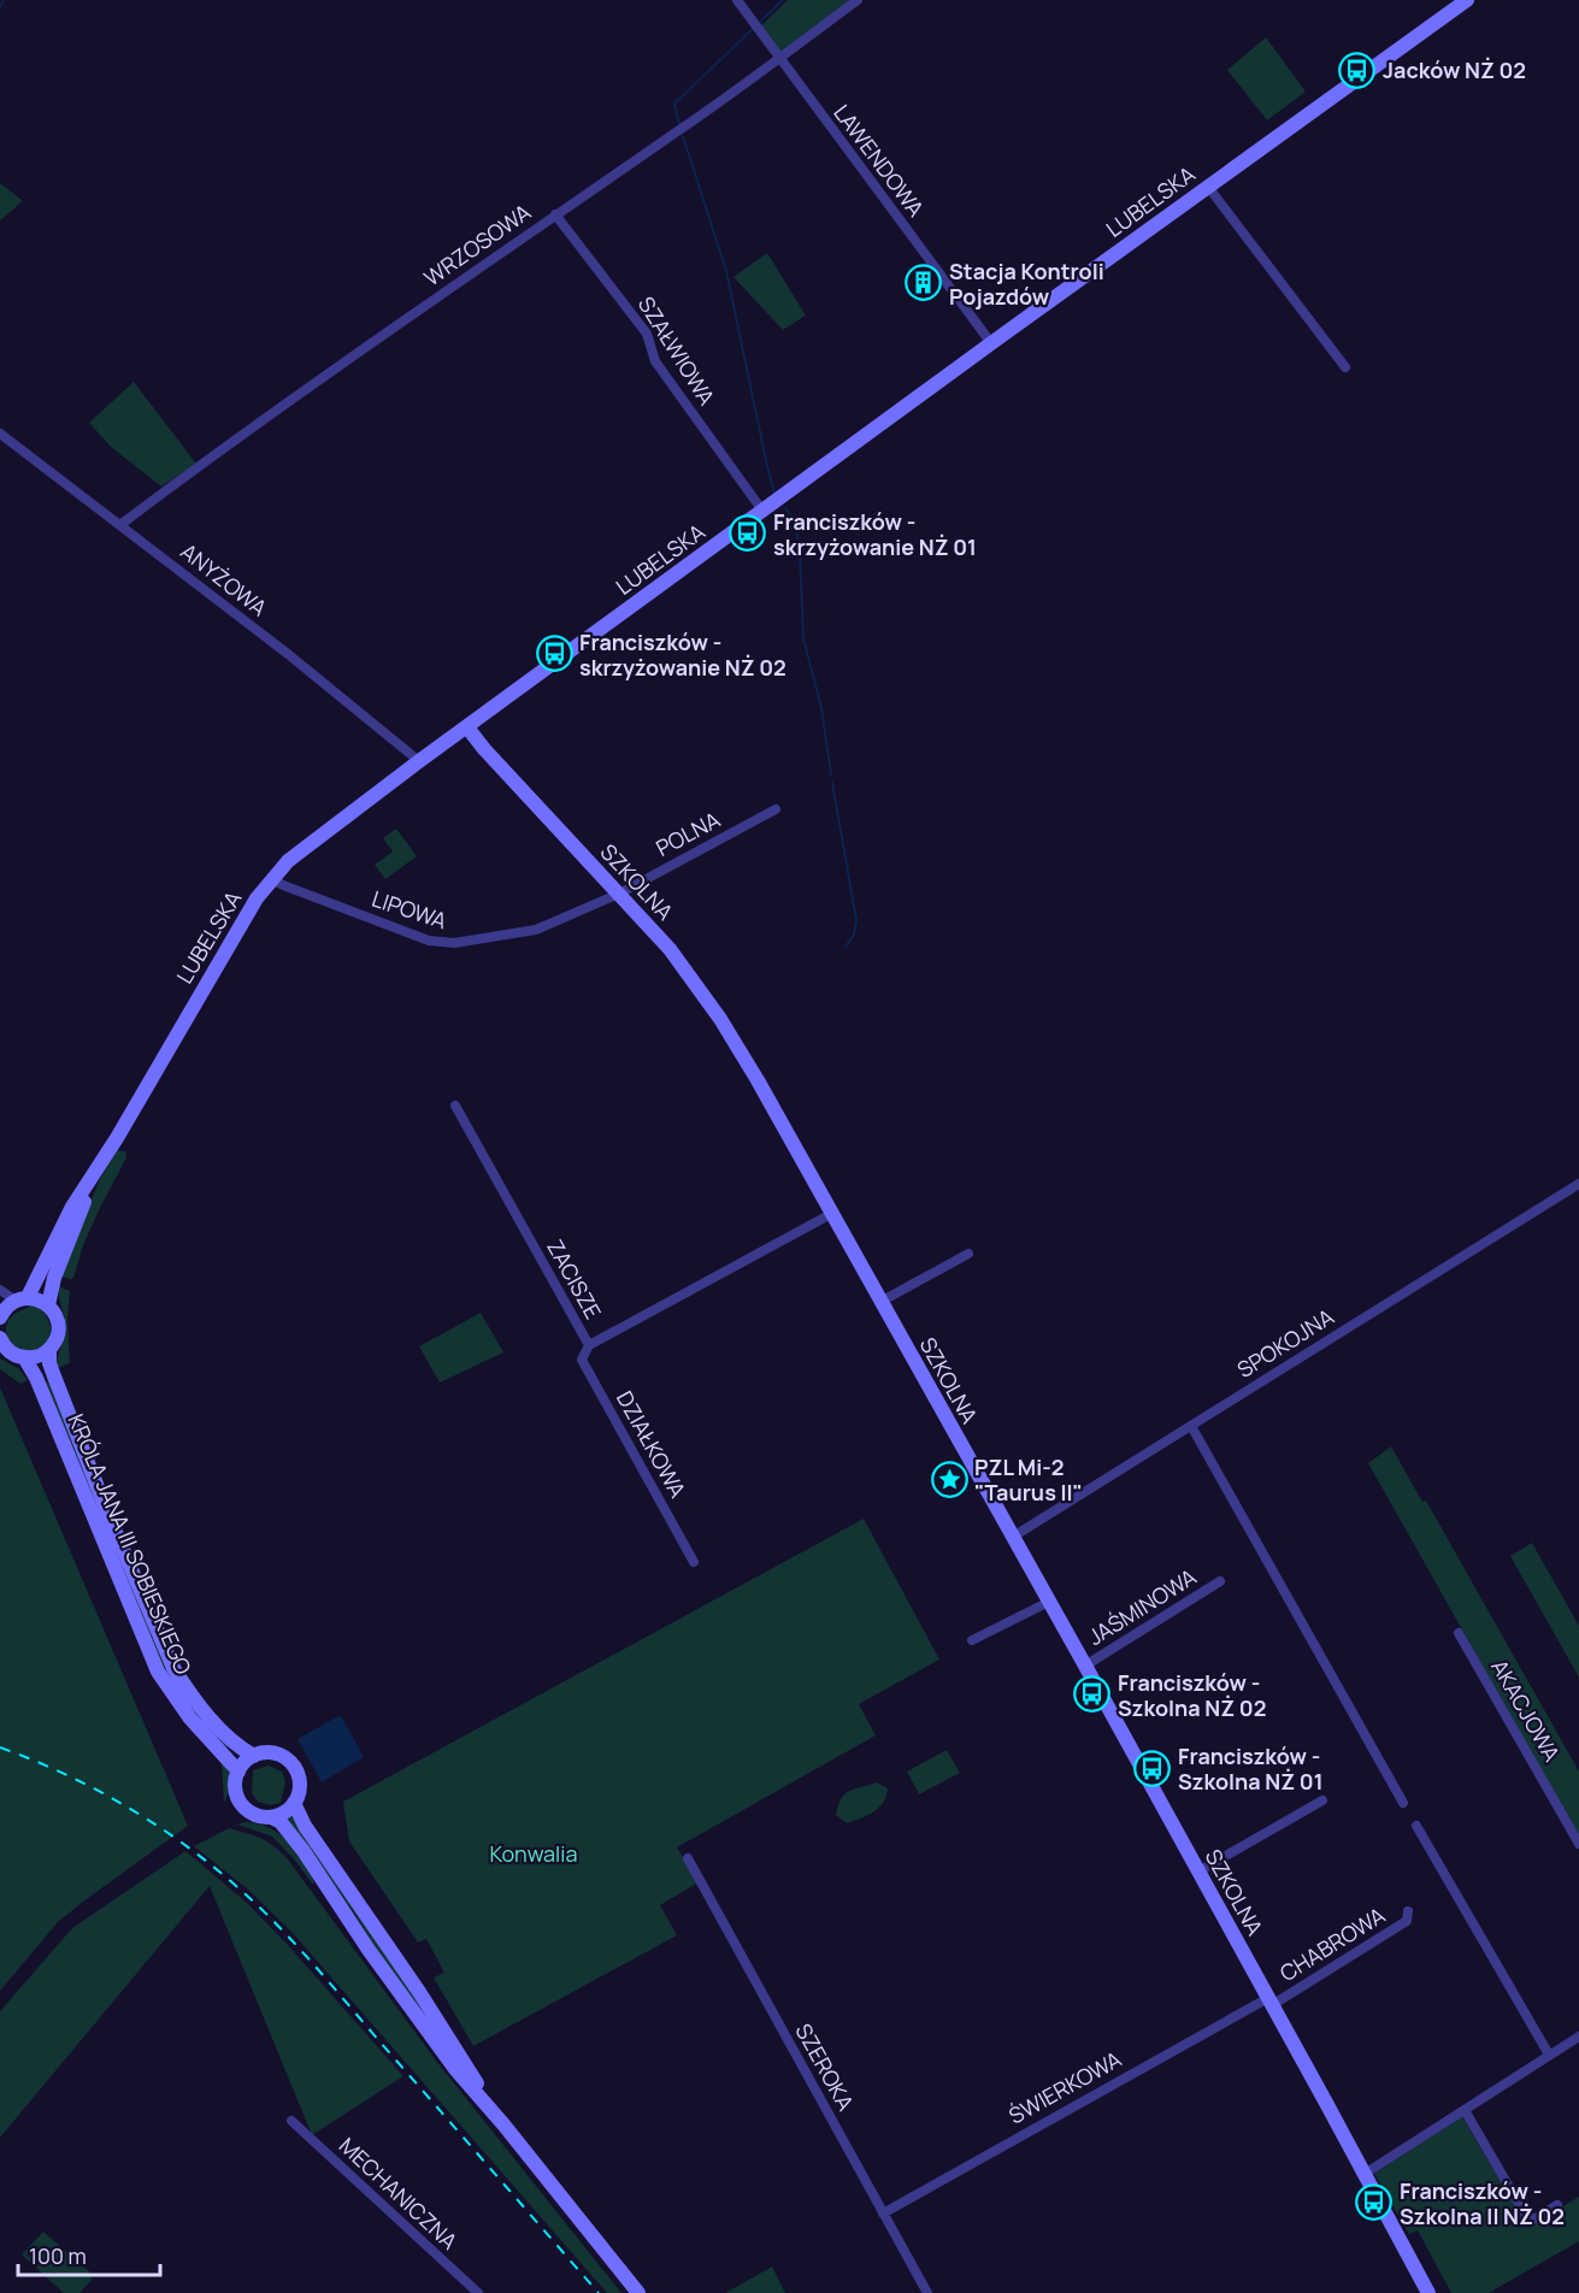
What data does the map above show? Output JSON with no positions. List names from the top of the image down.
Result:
{
  "streets": {
    "main road": ["LUBELSKA", "SZKOLNA", "KRÓLA JANA III SOBIESKIEGO"],
    "street": [
      "LAWENDOWA",
      "WRZOSOWA",
      "SZAŁWIOWA",
      "ANYŻOWA",
      "POLNA",
      "LIPOWA",
      "ZACISZE",
      "SPOKOJNA",
      "DZIAŁKOWA",
      "JAŚMINOWA",
      "AKACJOWA",
      "CHABROWA",
      "SZEROKA",
      "ŚWIERKOWA",
      "MECHANICZNA"
    ]
  },
  "crossings": [
    ["LAWENDOWA", "LUBELSKA"],
    ["LAWENDOWA", "WRZOSOWA"],
    ["LUBELSKA", "SZAŁWIOWA"],
    ["LUBELSKA", "ANYŻOWA"],
    ["LUBELSKA", "SZKOLNA"],
    ["LUBELSKA", "LIPOWA"],
    ["WRZOSOWA", "SZAŁWIOWA"],
    ["WRZOSOWA", "ANYŻOWA"],
    ["POLNA", "SZKOLNA"],
    ["POLNA", "LIPOWA"],
    ["SZKOLNA", "LIPOWA"],
    ["SZKOLNA", "ZACISZE"],
    ["SZKOLNA", "SPOKOJNA"],
    ["SZKOLNA", "JAŚMINOWA"],
    ["SZKOLNA", "CHABROWA"],
    ["SZKOLNA", "ŚWIERKOWA"],
    ["ZACISZE", "DZIAŁKOWA"],
    ["CHABROWA", "ŚWIERKOWA"],
    ["SZEROKA", "ŚWIERKOWA"]
  ],
  "parks": ["Konwalia"],
  "places": {
    "bus stop": [
      "Jacków NŻ 02",
      "Franciszków - skrzyżowanie NŻ 01",
      "Franciszków - skrzyżowanie NŻ 02",
      "Franciszków - Szkolna NŻ 02",
      "Franciszków - Szkolna NŻ 01",
      "Franciszków - Szkolna II NŻ 02"
    ],
    "building": ["Stacja Kontroli Pojazdów"],
    "place": ["PZL Mi-2 \"Taurus II\""]
  },
  "scale_bar": "100 m"
}
